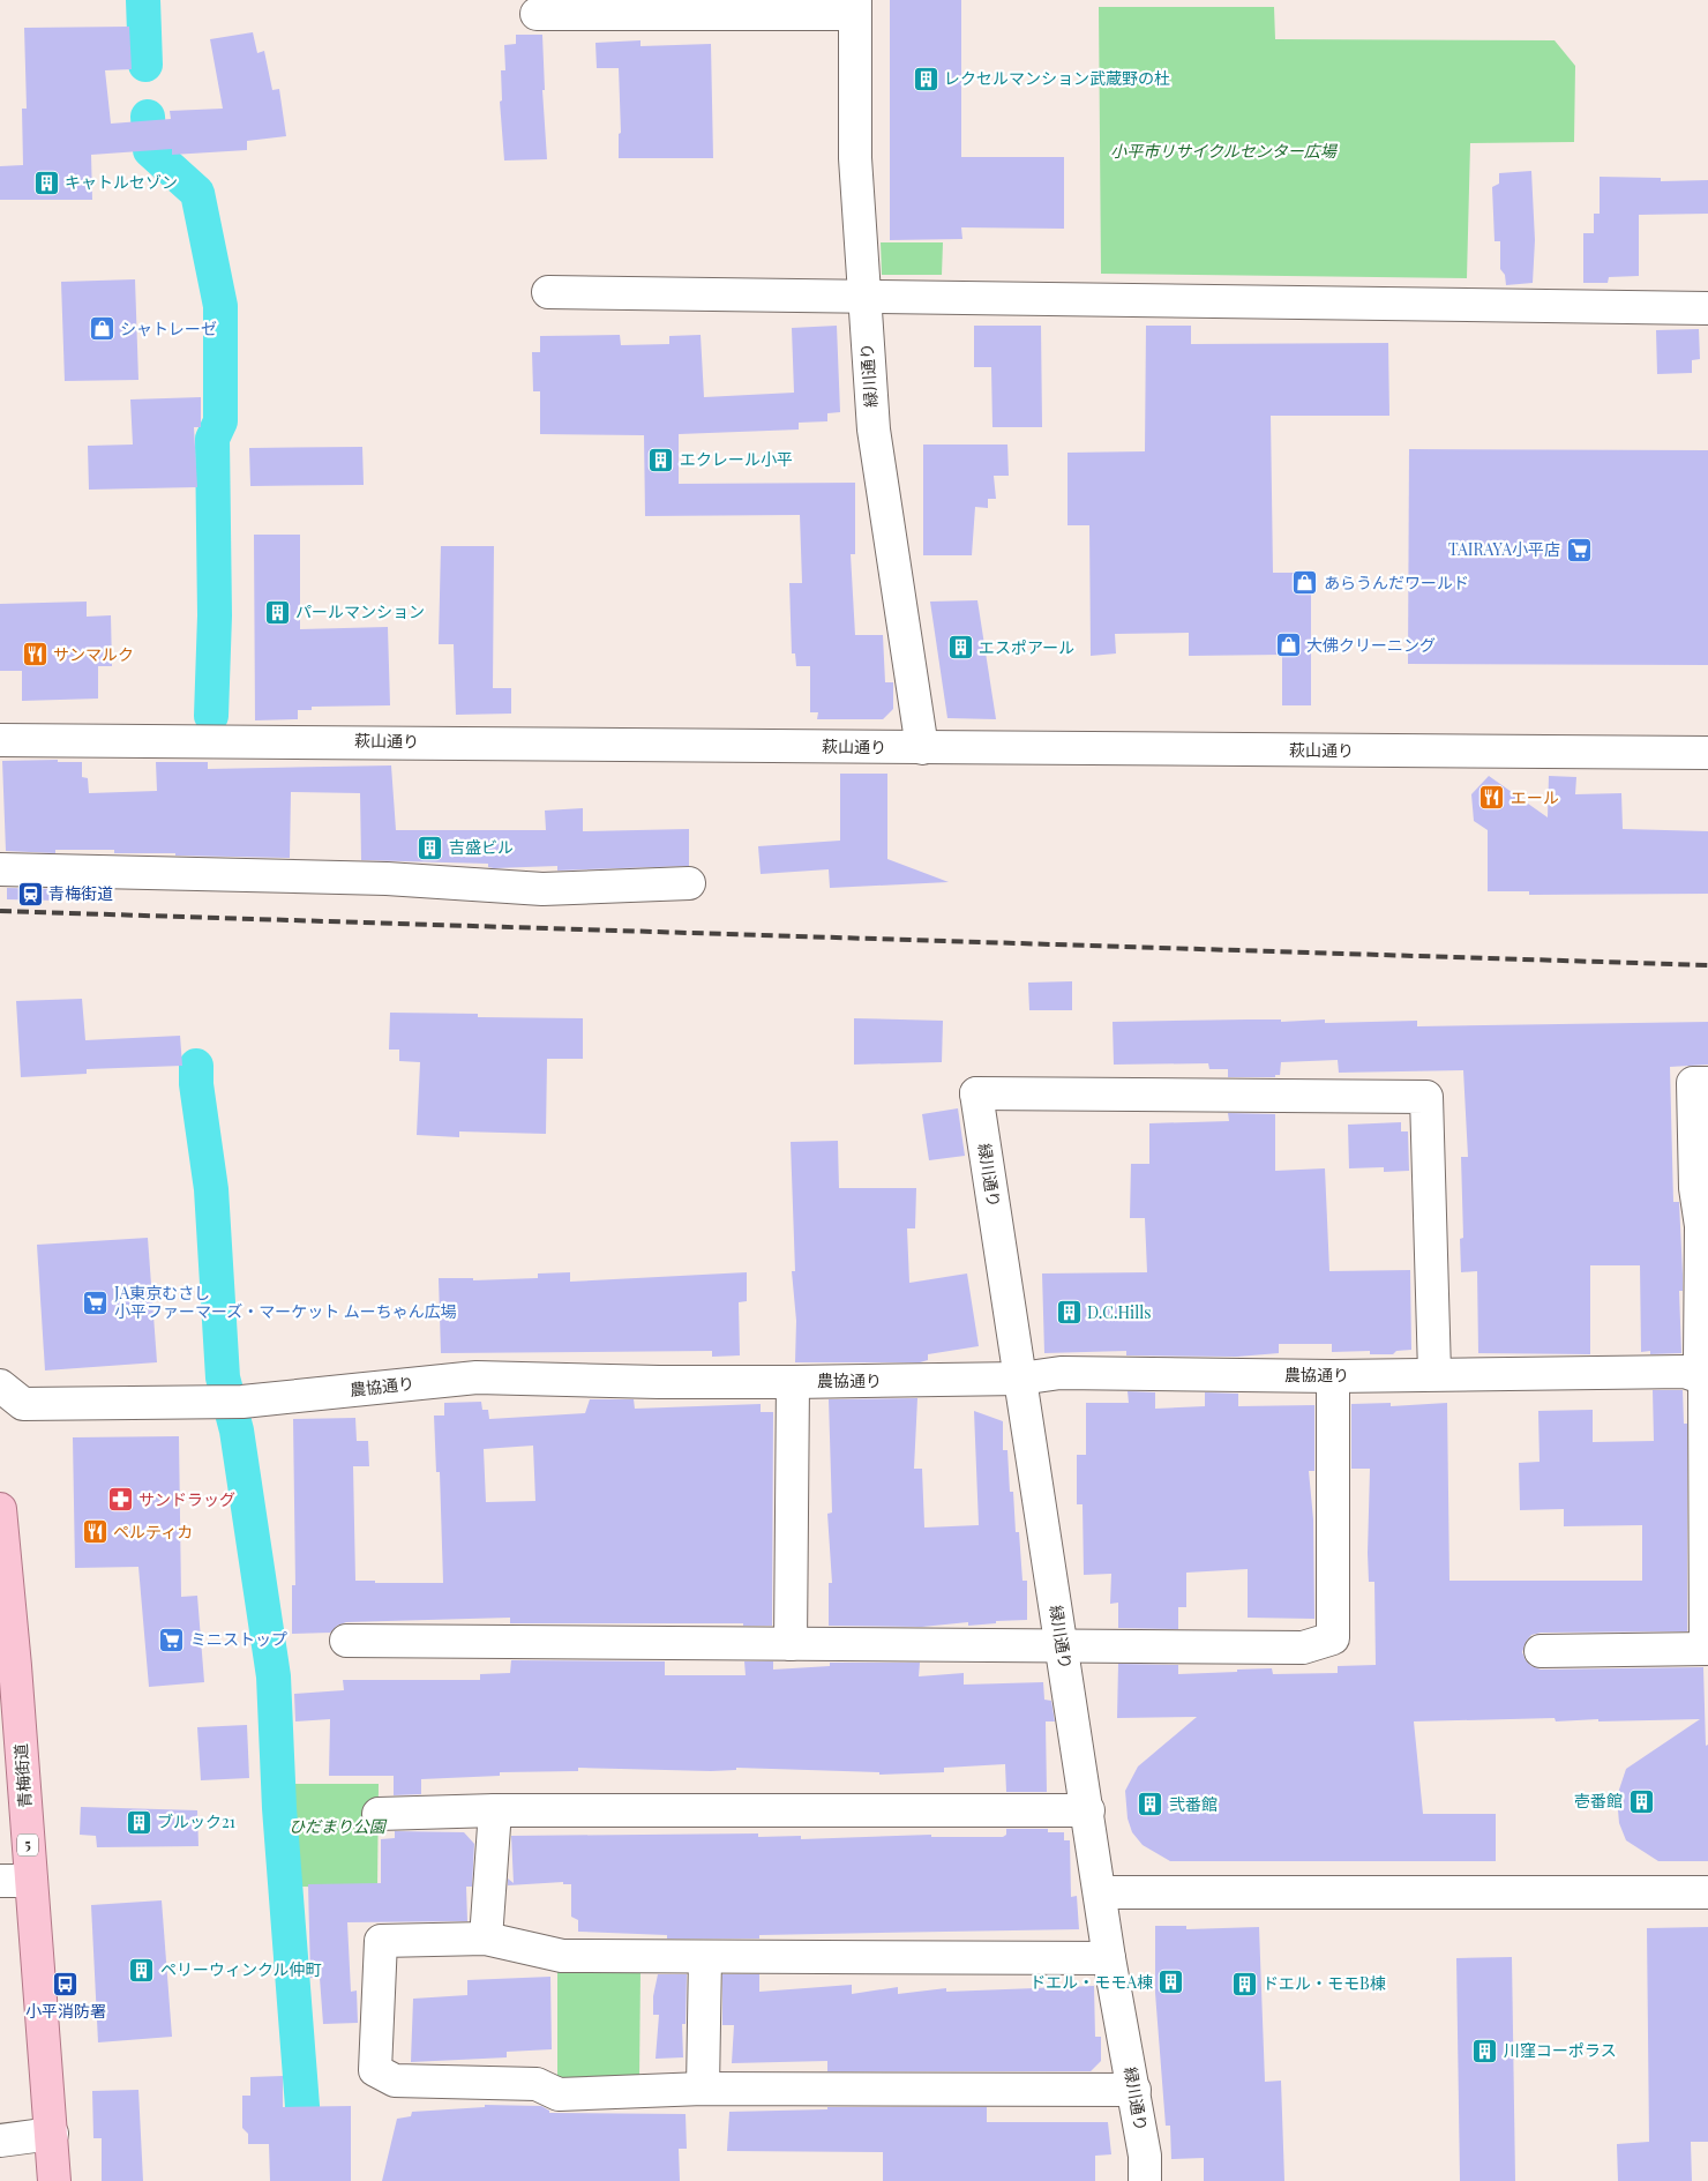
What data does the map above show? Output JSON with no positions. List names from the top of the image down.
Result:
{
  "streets": {
    "main road": ["青梅街道", "5"],
    "street": ["緑川通り", "萩山通り", "農協通り"]
  },
  "crossings": [
    ["緑川通り", "萩山通り"],
    ["緑川通り", "農協通り"]
  ],
  "parks": ["小平市リサイクルセンター広場", "ひだまり公園"],
  "places": {
    "building": [
      "レクセルマンション武蔵野の杜",
      "キャトルセゾン",
      "エクレール小平",
      "パールマンション",
      "エスポアール",
      "吉盛ビル",
      "D.C.Hills",
      "壱番館",
      "弐番館",
      "ブルック21",
      "ペリーウィンクル仲町",
      "ドエル・モモA棟",
      "ドエル・モモB棟",
      "川窪コーポラス"
    ],
    "shop": ["シャトレーゼ", "あらうんだワールド", "大佛クリーニング"],
    "supermarket": ["TAIRAYA小平店", "JA東京むさし 小平ファーマーズ・マーケット ムーちゃん広場", "ミニストップ"],
    "restaurant": ["サンマルク", "エール", "ペルティカ"],
    "station": ["青梅街道"],
    "pharmacy": ["サンドラッグ"],
    "bus stop": ["小平消防署"]
  }
}
